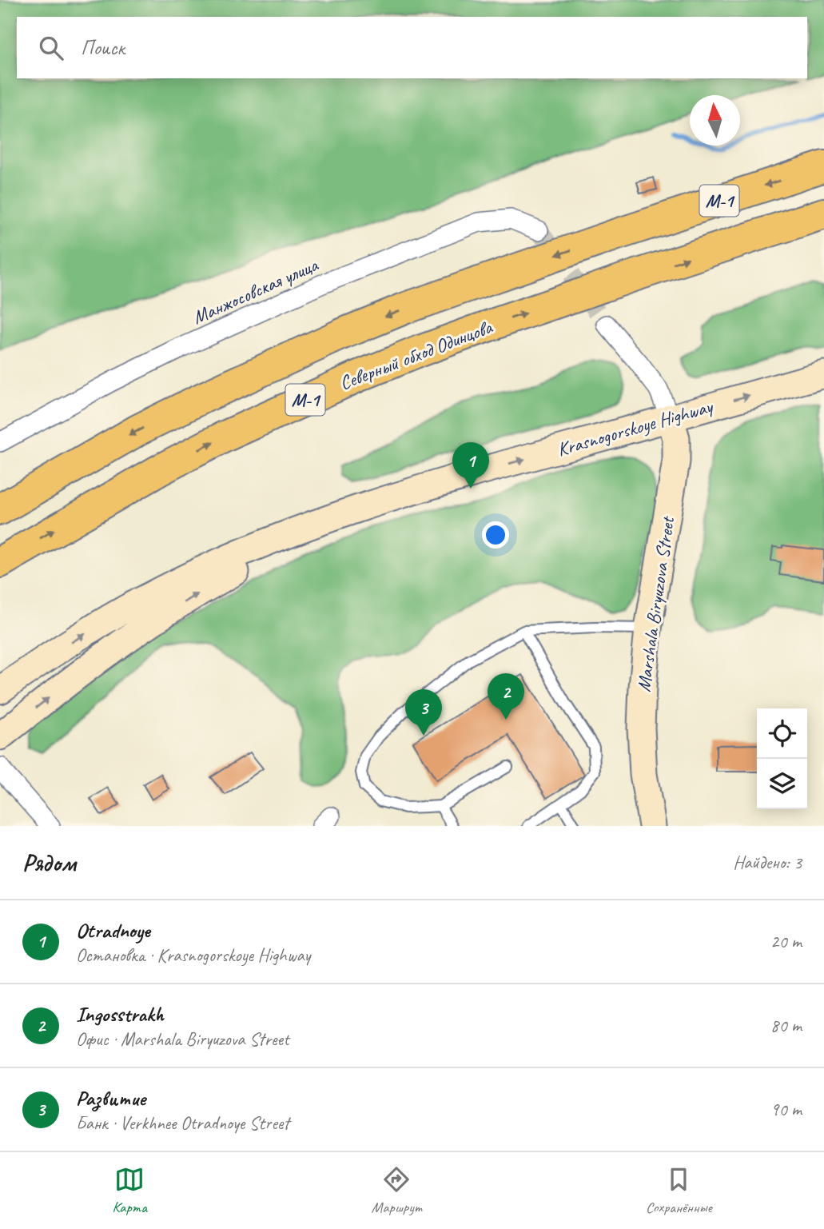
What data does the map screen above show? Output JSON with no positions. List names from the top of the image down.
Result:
{
  "streets": {
    "highway": ["М-1", "Северный обход Одинцова"],
    "main road": ["Krasnogorskoye Highway", "Marshala Biryuzova Street"],
    "street": ["Манжосовская улица"]
  },
  "crossings": [
    ["Krasnogorskoye Highway", "Marshala Biryuzova Street"]
  ],
  "one_way": ["Krasnogorskoye Highway"],
  "north": "top",
  "page": {
    "search": "Поиск",
    "pins": ["1", "2", "3"],
    "heading": ["Рядом", "Найдено: 3"],
    "list": [
      {
        "mark": "1",
        "name": "Otradnoye",
        "note": "Остановка · Krasnogorskoye Highway",
        "value": "20 m"
      },
      {
        "mark": "2",
        "name": "Ingosstrakh",
        "note": "Офис · Marshala Biryuzova Street",
        "value": "80 m"
      },
      {
        "mark": "3",
        "name": "Развитие",
        "note": "Банк · Verkhnee Otradnoye Street",
        "value": "90 m"
      }
    ],
    "nav": ["Карта", "Маршрут", "Сохранённые"]
  }
}
